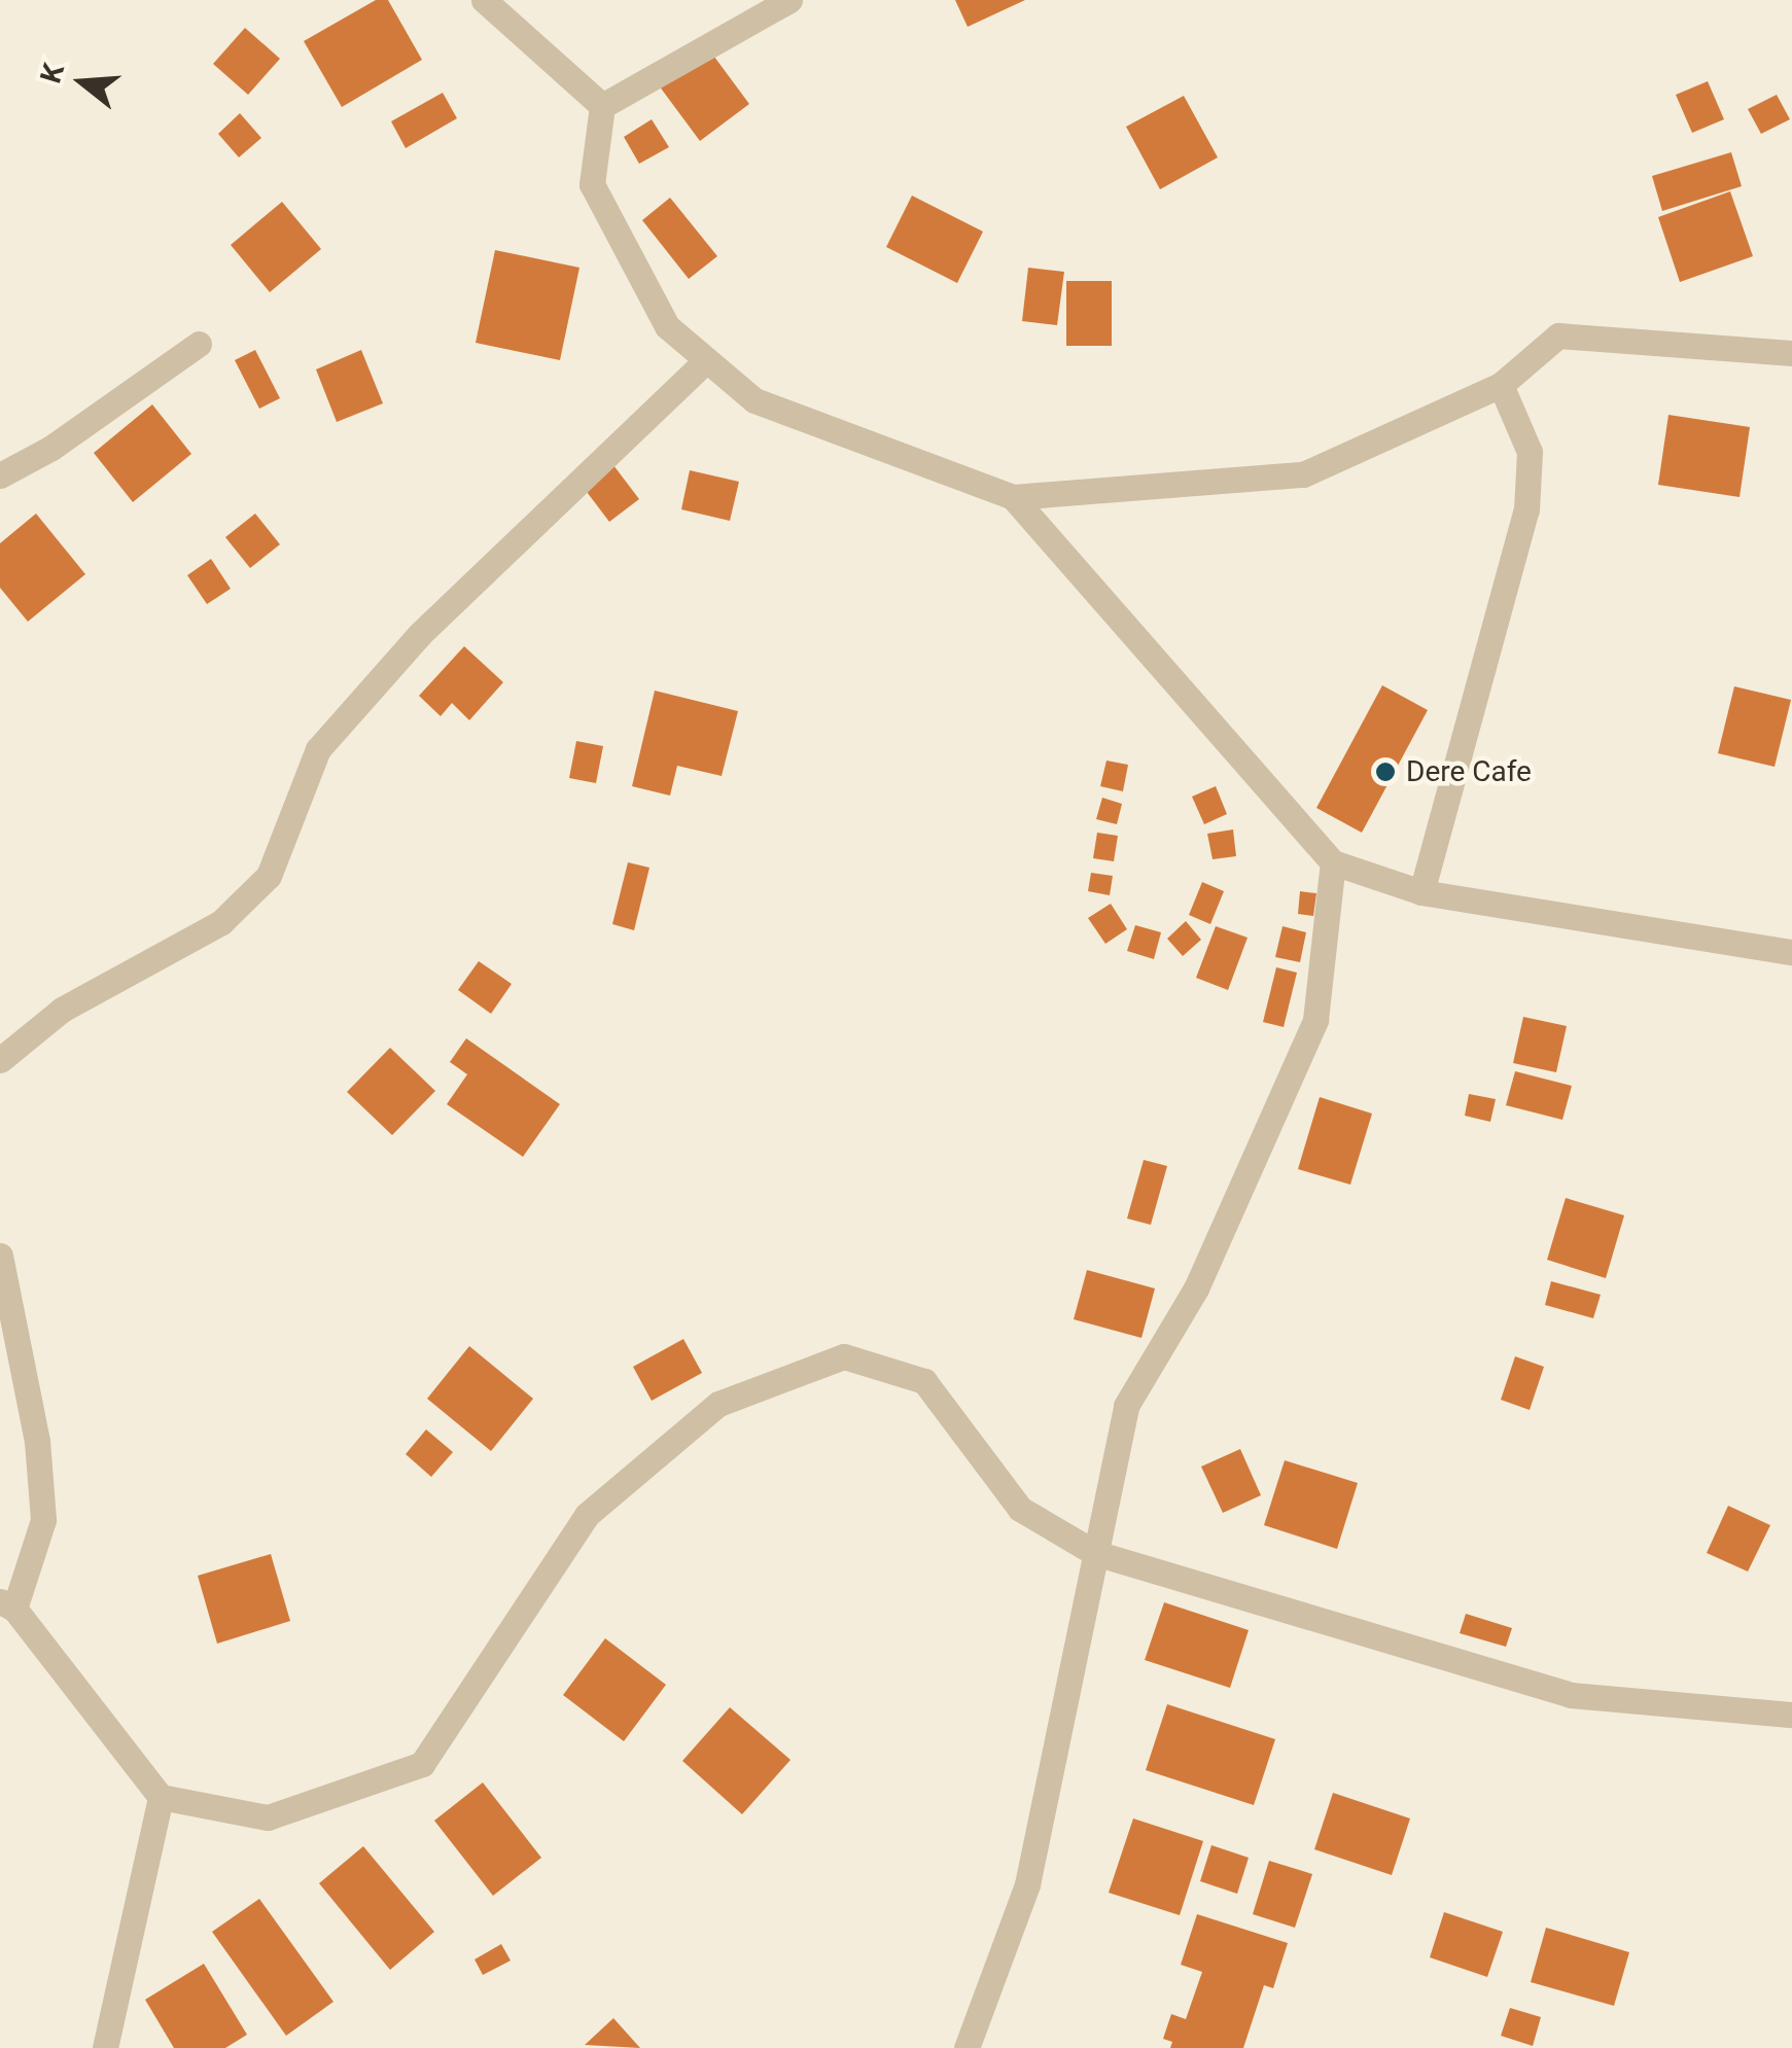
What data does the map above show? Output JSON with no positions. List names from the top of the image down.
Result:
{
  "places": ["Dere Cafe"],
  "north": "left"
}
